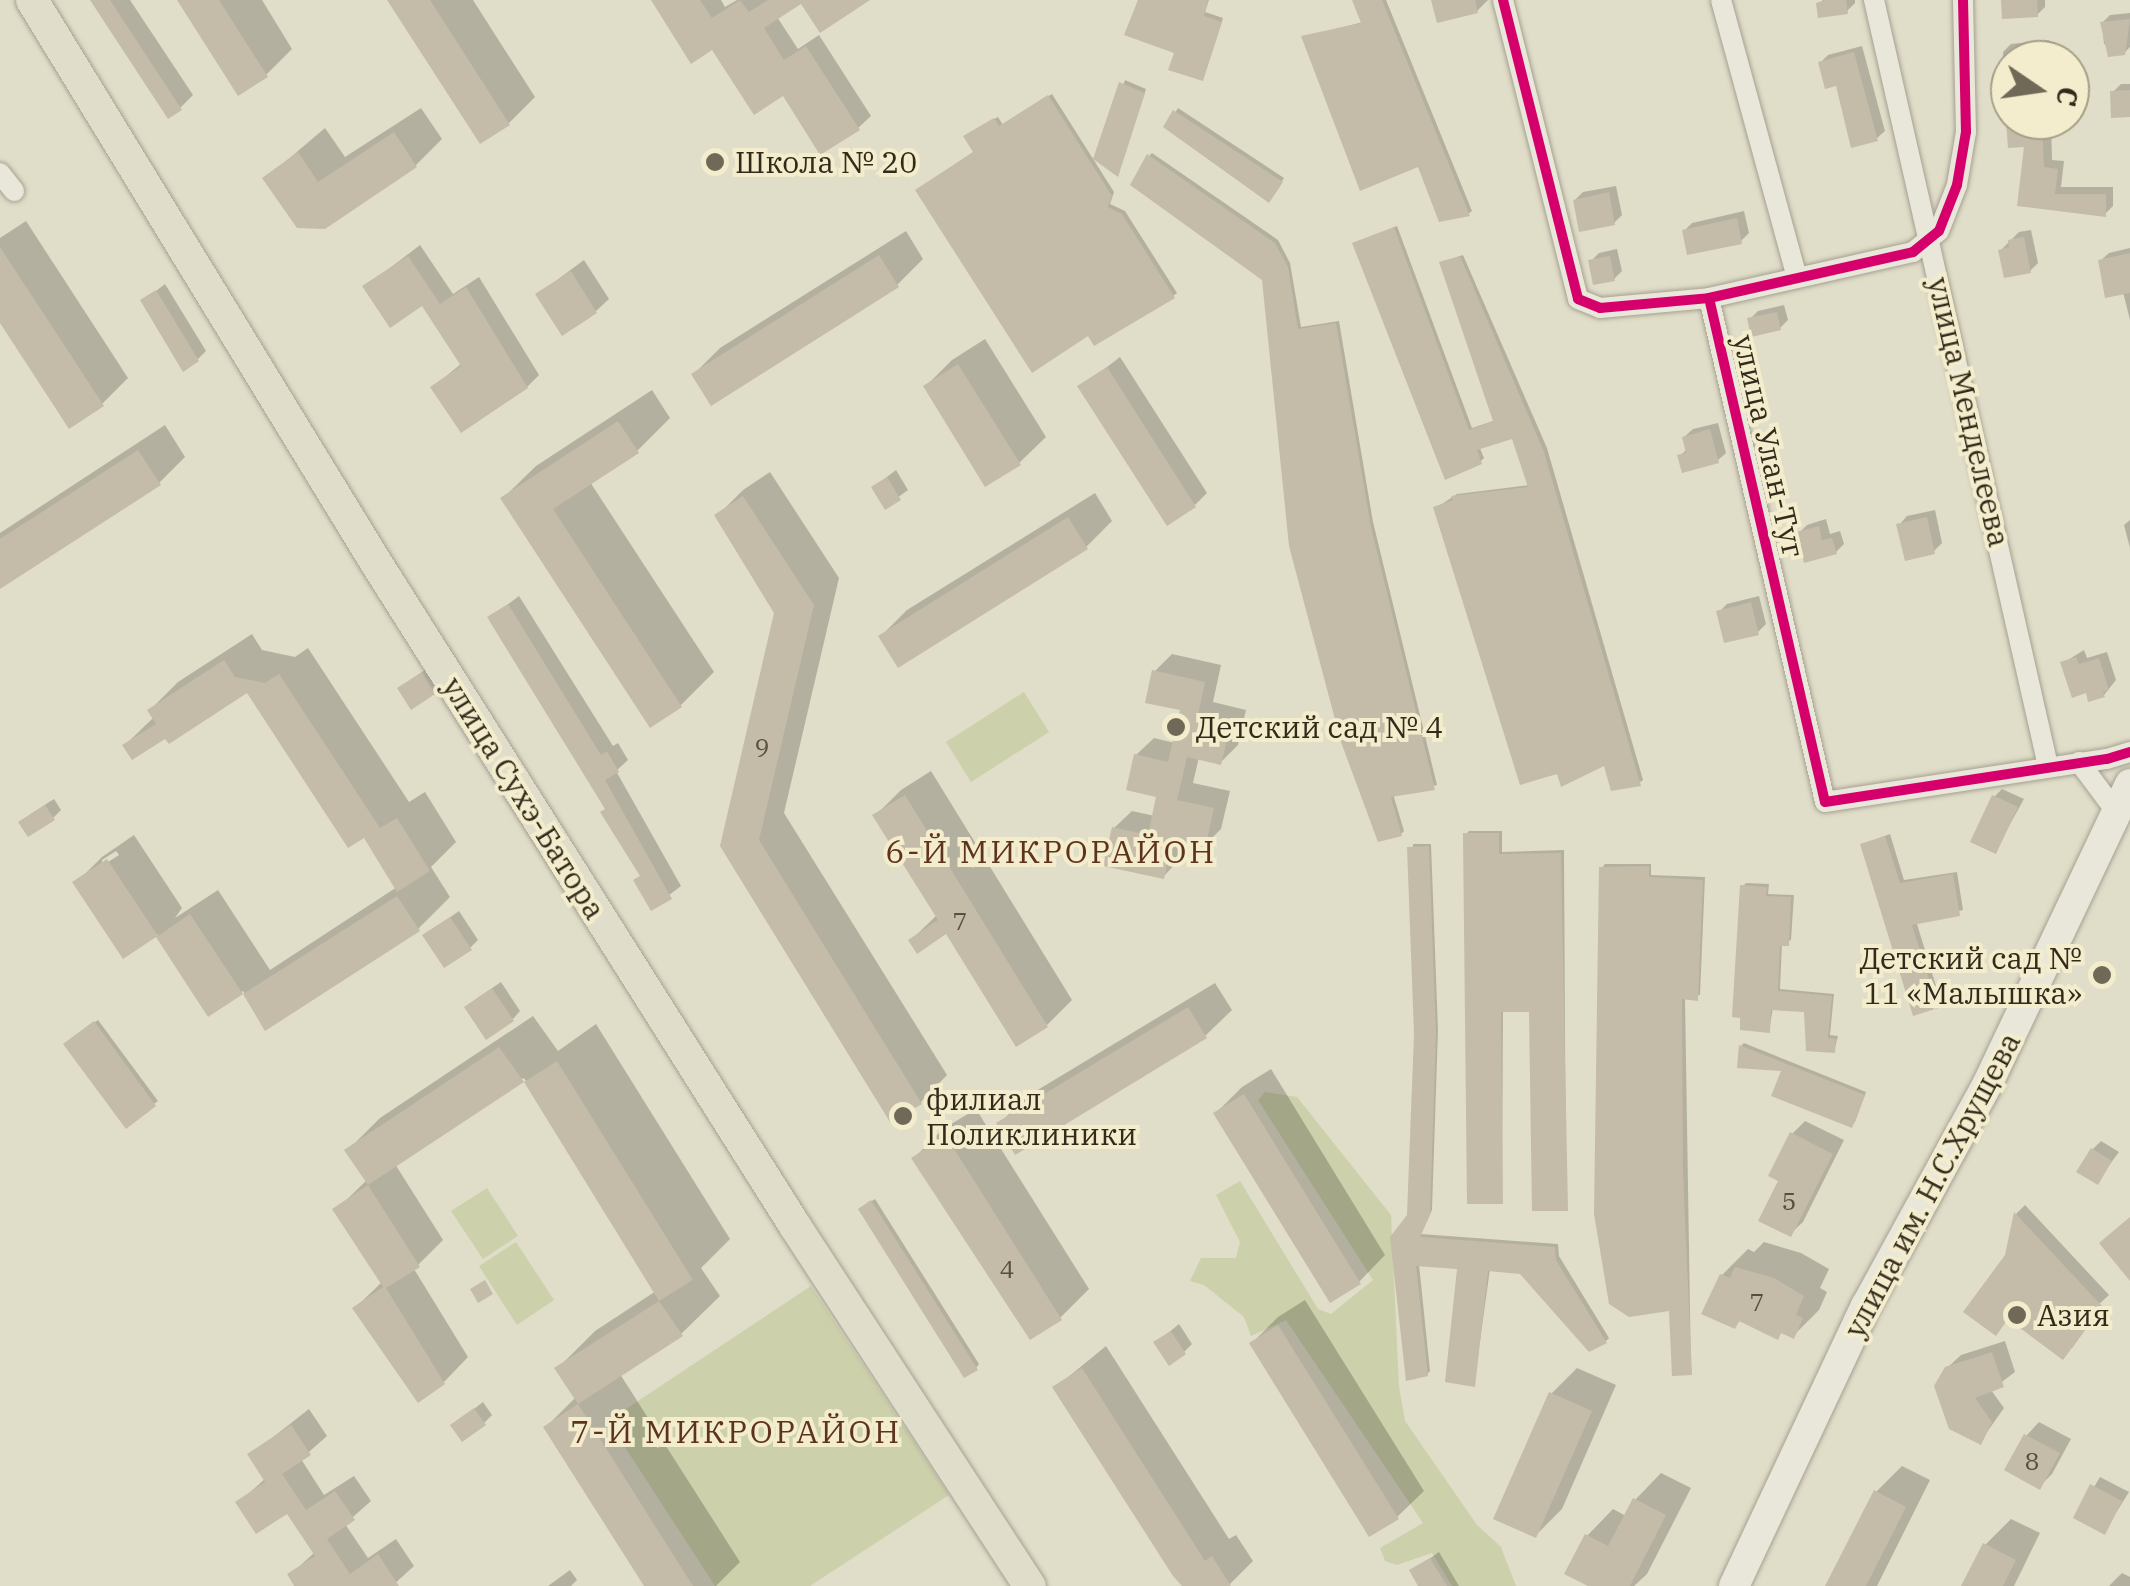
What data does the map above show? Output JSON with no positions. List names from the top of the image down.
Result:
{
  "streets": {
    "main road": ["улица Сухэ-Батора", "улица им. Н.С.Хрущева"],
    "street": ["улица Менделеева", "улица Улан-Туг"]
  },
  "crossings": [
    ["улица Менделеева", "улица Улан-Туг"]
  ],
  "districts": ["6-Й МИКРОРАЙОН", "7-Й МИКРОРАЙОН"],
  "places": [
    "Школа № 20",
    "Детский сад № 4",
    "Детский сад № 11 «Малышка»",
    "филиал Поликлиники",
    "Азия"
  ],
  "house_numbers": [
    "9",
    "7",
    "5",
    "4",
    "7",
    "8"
  ],
  "north": "right"
}
